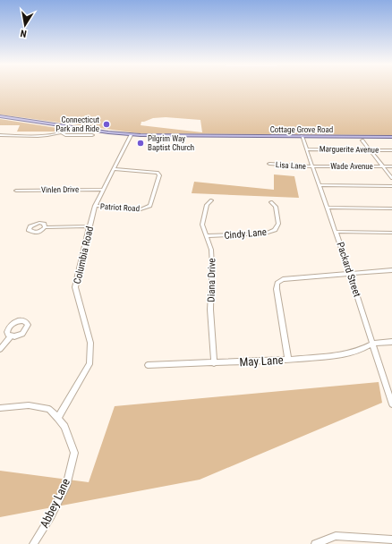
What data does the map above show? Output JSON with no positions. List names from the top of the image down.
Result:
{
  "streets": {
    "main road": ["Cottage Grove Road"],
    "street": [
      "Marguerite Avenue",
      "Lisa Lane",
      "Wade Avenue",
      "Vinlen Drive",
      "Patriot Road",
      "Cindy Lane",
      "Columbia Road",
      "Packard Street",
      "Diana Drive",
      "May Lane",
      "Abbey Lane"
    ]
  },
  "crossings": [
    ["Cottage Grove Road", "Columbia Road"],
    ["Cottage Grove Road", "Packard Street"],
    ["Marguerite Avenue", "Packard Street"],
    ["Lisa Lane", "Wade Avenue"],
    ["Lisa Lane", "Packard Street"],
    ["Wade Avenue", "Packard Street"],
    ["Vinlen Drive", "Columbia Road"],
    ["Patriot Road", "Columbia Road"],
    ["Cindy Lane", "Diana Drive"],
    ["Columbia Road", "Abbey Lane"],
    ["Packard Street", "May Lane"],
    ["Diana Drive", "May Lane"]
  ],
  "places": ["Connecticut Park and Ride", "Pilgrim Way Baptist Church"],
  "north": "bottom"
}
